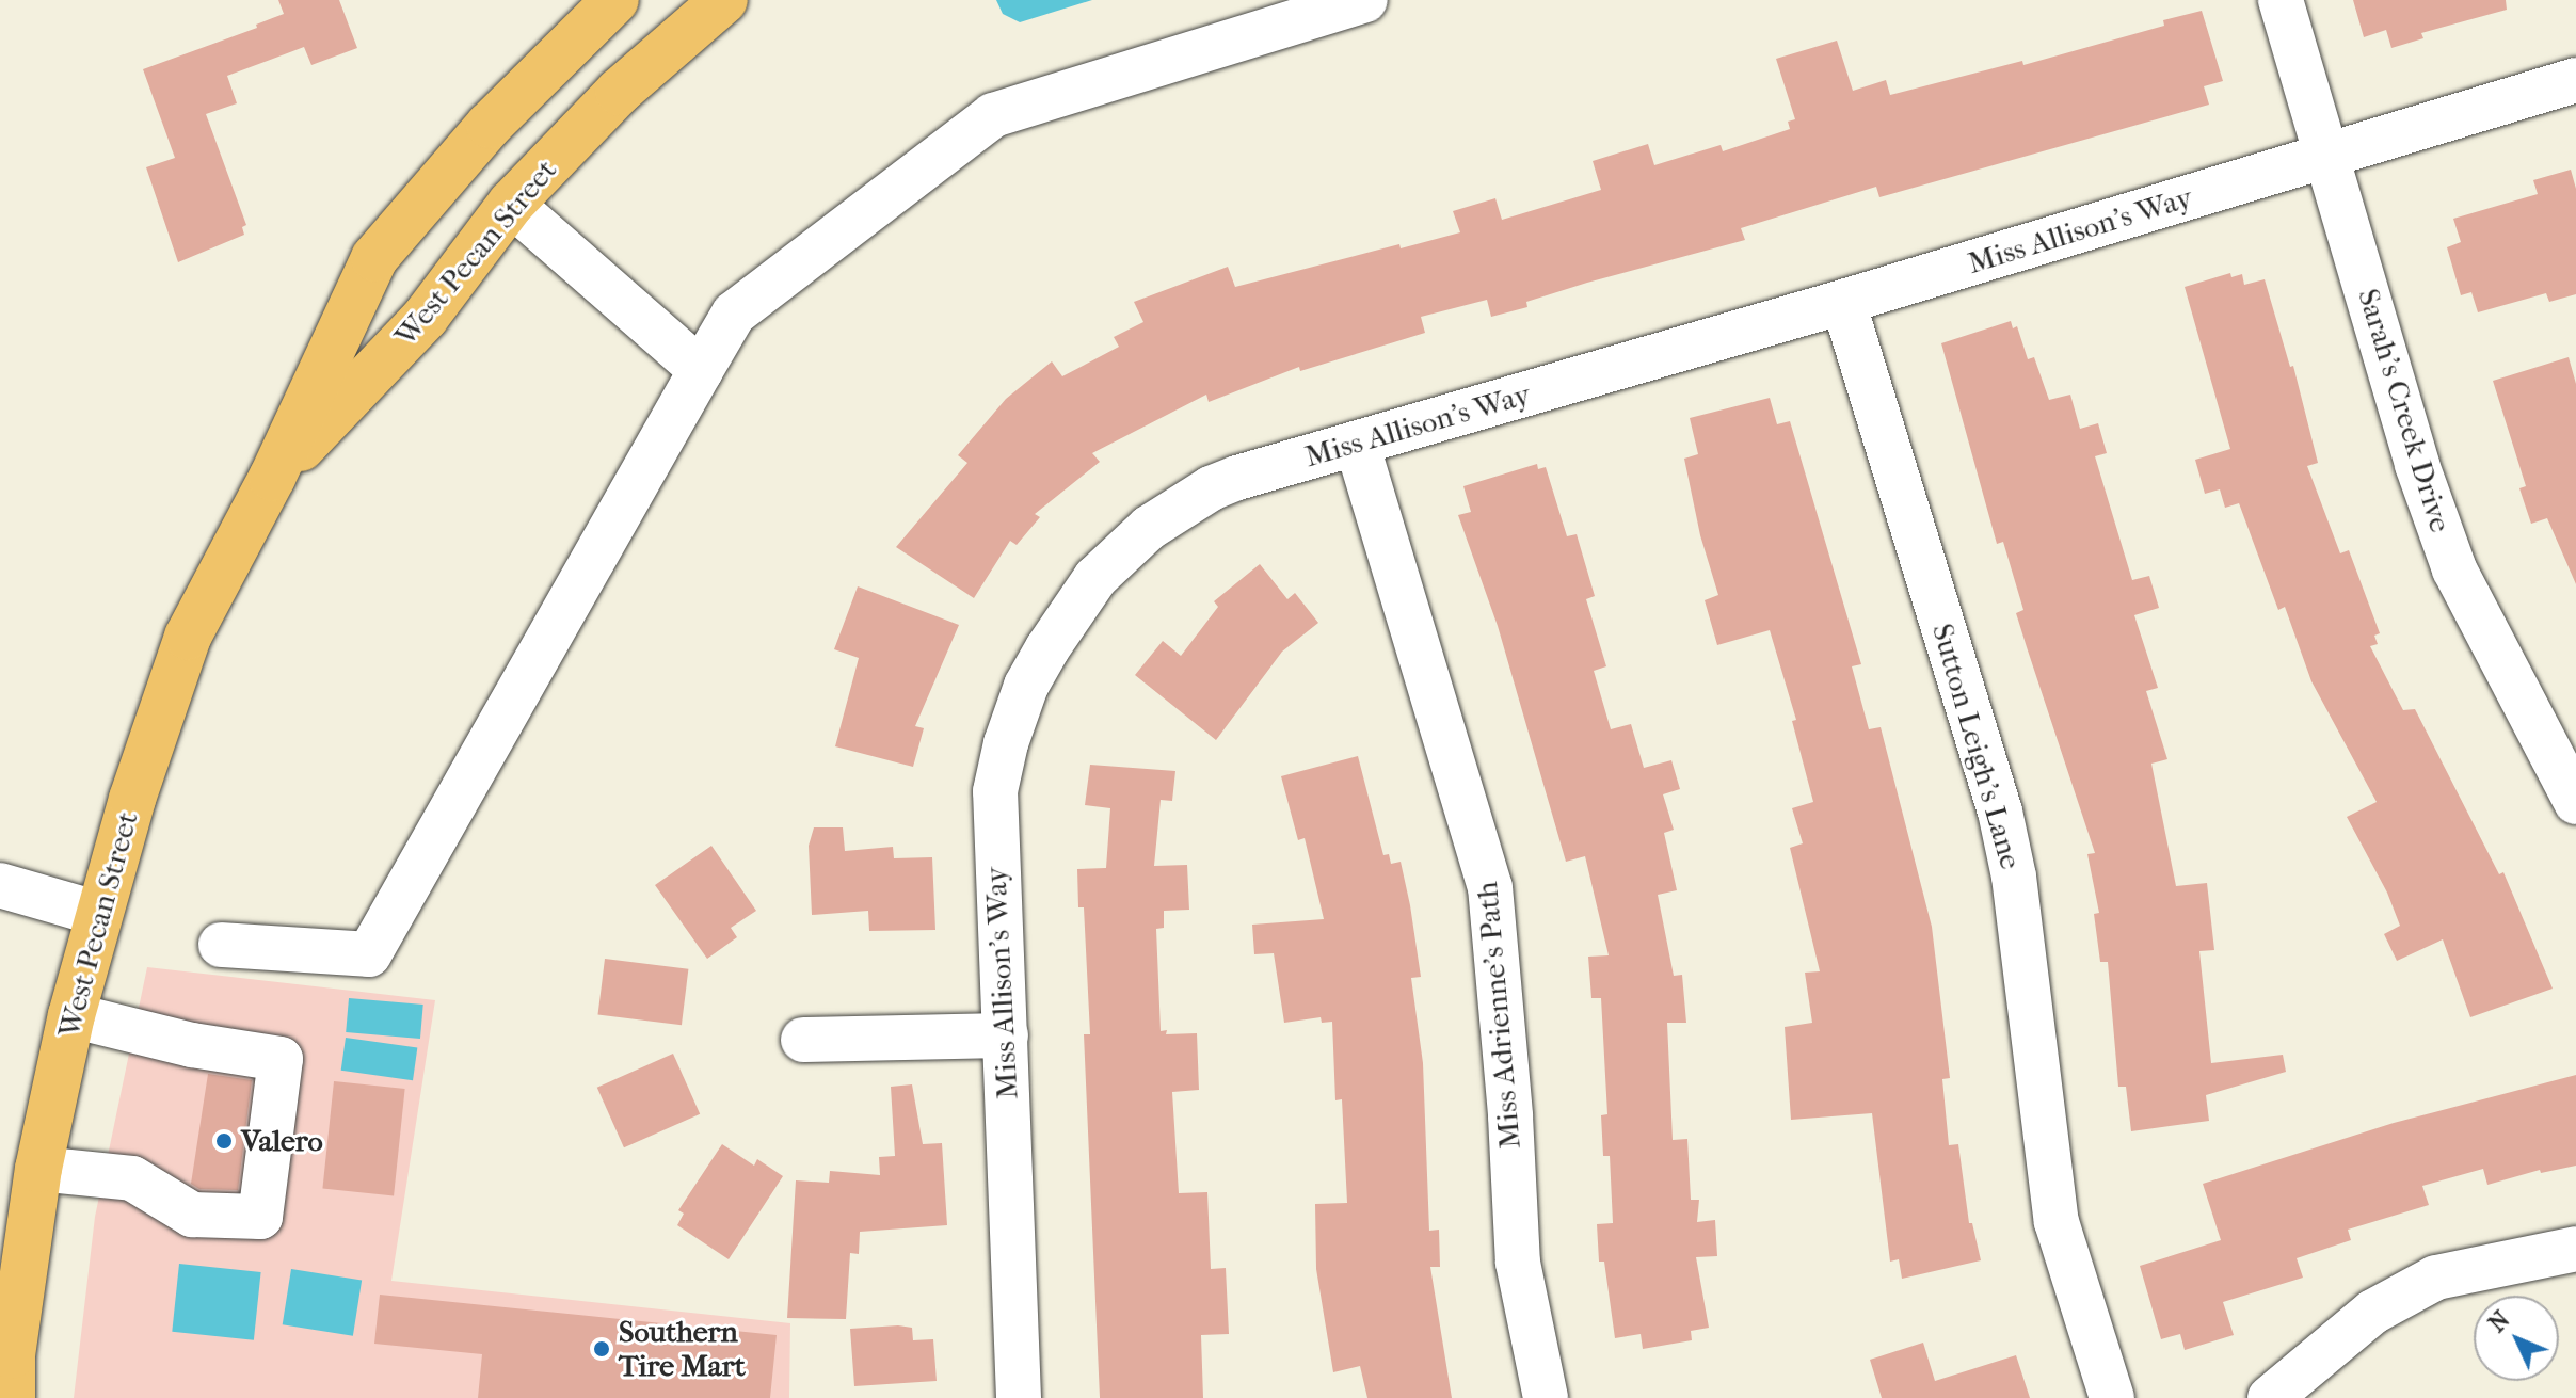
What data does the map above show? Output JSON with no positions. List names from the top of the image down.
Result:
{
  "streets": {
    "main road": ["West Pecan Street"],
    "street": [
      "Miss Allison's Way",
      "Sarah's Creek Drive",
      "Sutton Leigh's Lane",
      "Miss Adrienne's Path"
    ]
  },
  "crossings": [
    ["Miss Allison's Way", "Sarah's Creek Drive"],
    ["Miss Allison's Way", "Sutton Leigh's Lane"],
    ["Miss Allison's Way", "Miss Adrienne's Path"]
  ],
  "places": ["Valero", "Southern Tire Mart"],
  "north": "top left"
}
